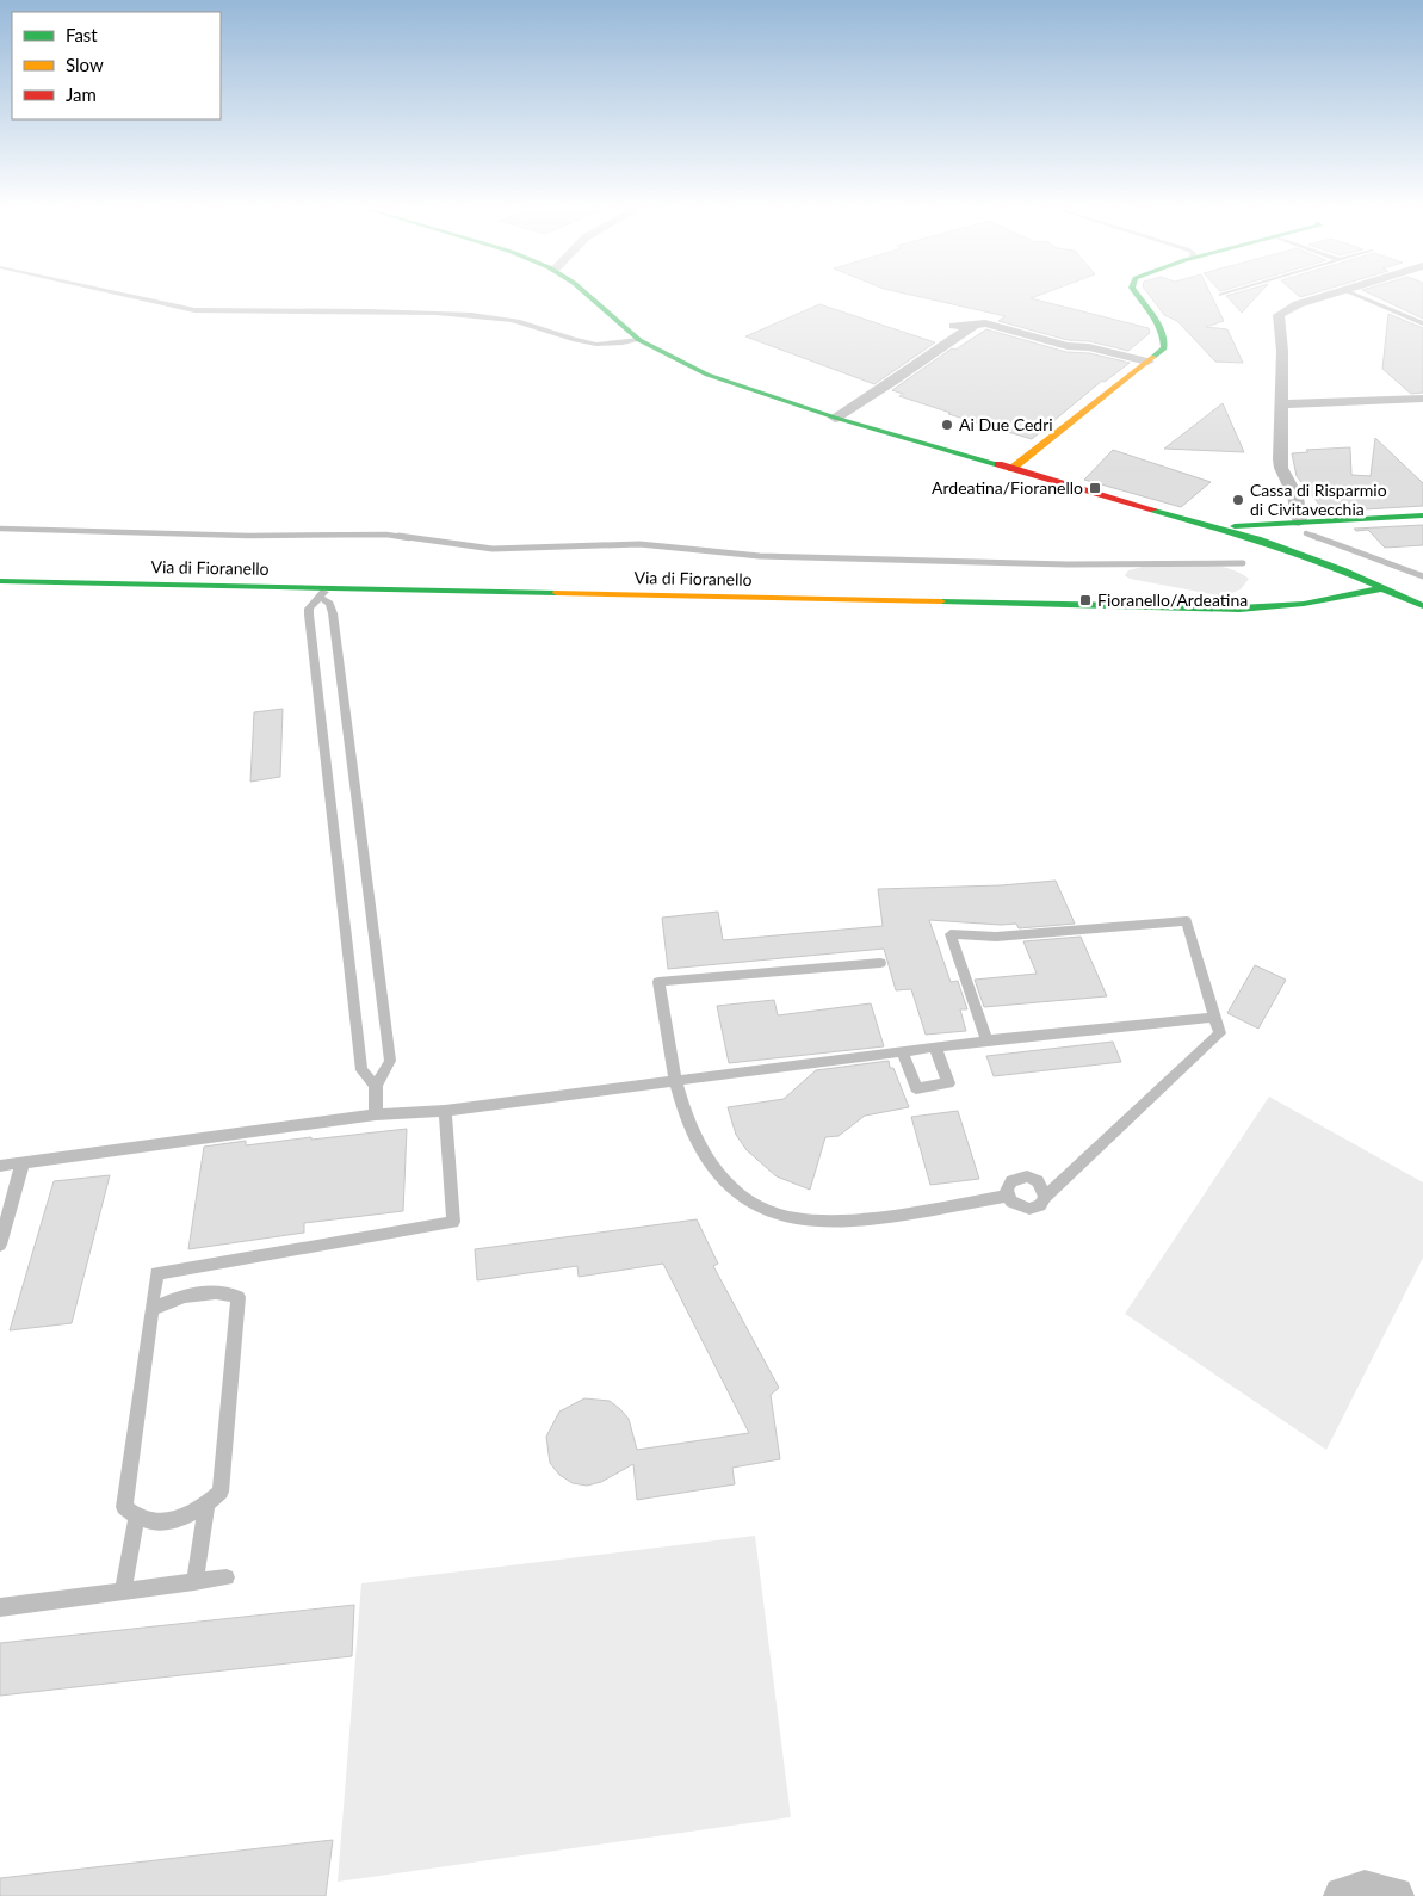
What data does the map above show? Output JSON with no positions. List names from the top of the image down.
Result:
{
  "streets": {
    "street": ["Via di Fioranello"]
  },
  "places": {
    "other": ["Ai Due Cedri", "Cassa di Risparmio di Civitavecchia"],
    "transit": ["Ardeatina/Fioranello", "Fioranello/Ardeatina"]
  },
  "legend": ["Fast", "Slow", "Jam"]
}
